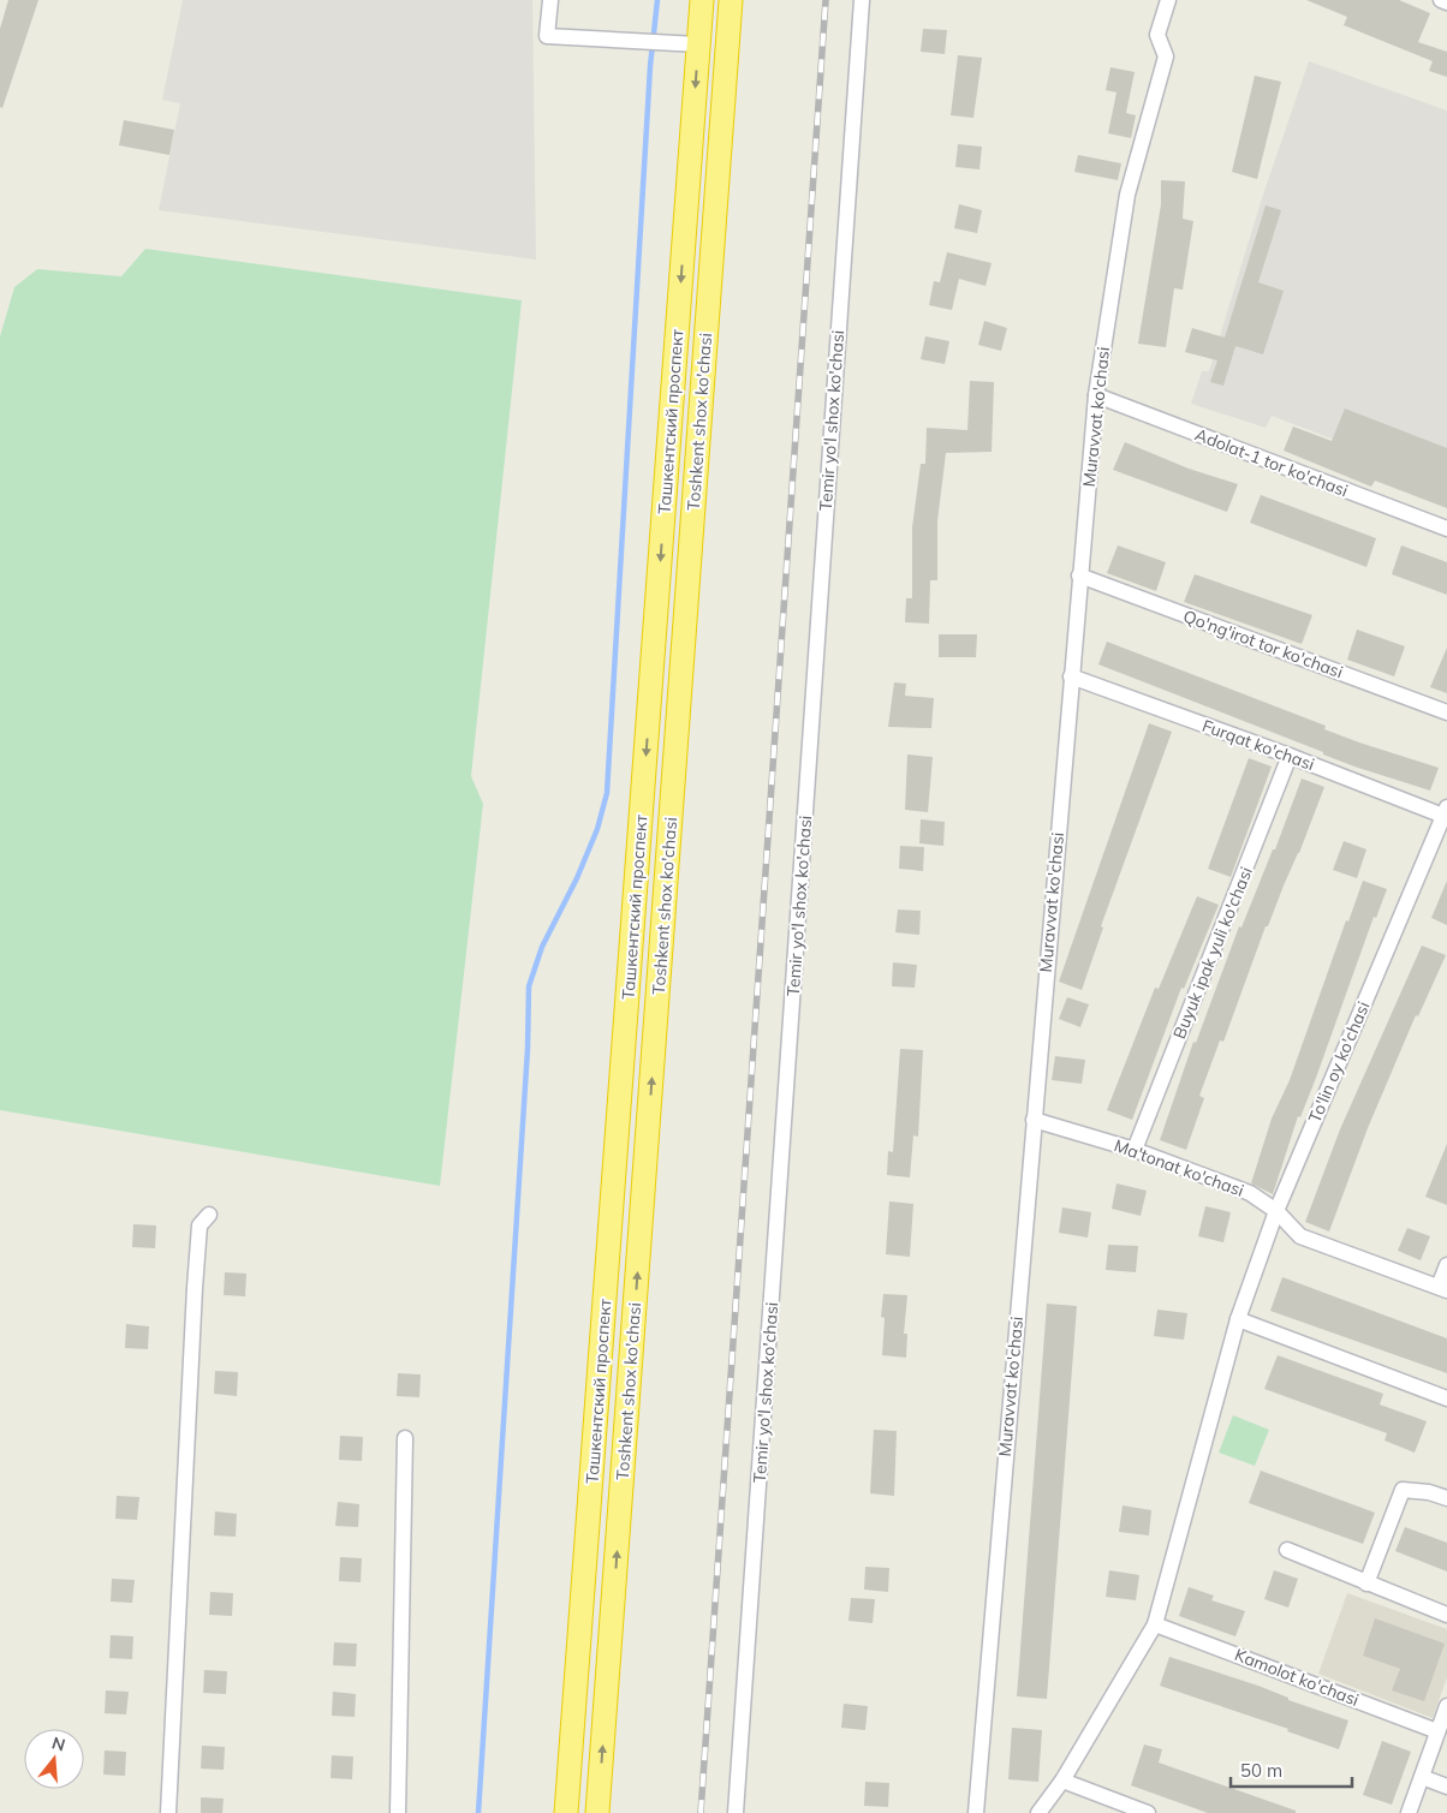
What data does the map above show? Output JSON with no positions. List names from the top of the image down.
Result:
{
  "streets": {
    "highway": ["Ташкентский проспект", "Toshkent shox ko'chasi"],
    "street": [
      "Muravvat ko'chasi",
      "Temir yo'l shox ko'chasi",
      "Adolat-1 tor ko'chasi",
      "Qo'ng'irot tor ko'chasi",
      "Furqat ko'chasi",
      "Buyuk ipak yuli ko'chasi",
      "To'lin oy ko'chasi",
      "Ma'tonat ko'chasi",
      "Kamolot ko'chasi"
    ]
  },
  "crossings": [
    ["Muravvat ko'chasi", "Adolat-1 tor ko'chasi"],
    ["Muravvat ko'chasi", "Qo'ng'irot tor ko'chasi"],
    ["Muravvat ko'chasi", "Furqat ko'chasi"],
    ["Muravvat ko'chasi", "Ma'tonat ko'chasi"],
    ["Furqat ko'chasi", "Buyuk ipak yuli ko'chasi"],
    ["Furqat ko'chasi", "To'lin oy ko'chasi"],
    ["Buyuk ipak yuli ko'chasi", "Ma'tonat ko'chasi"],
    ["To'lin oy ko'chasi", "Ma'tonat ko'chasi"],
    ["To'lin oy ko'chasi", "Kamolot ko'chasi"]
  ],
  "one_way": ["Ташкентский проспект", "Toshkent shox ko'chasi"],
  "scale_bar": "50 m",
  "north": "top"
}
